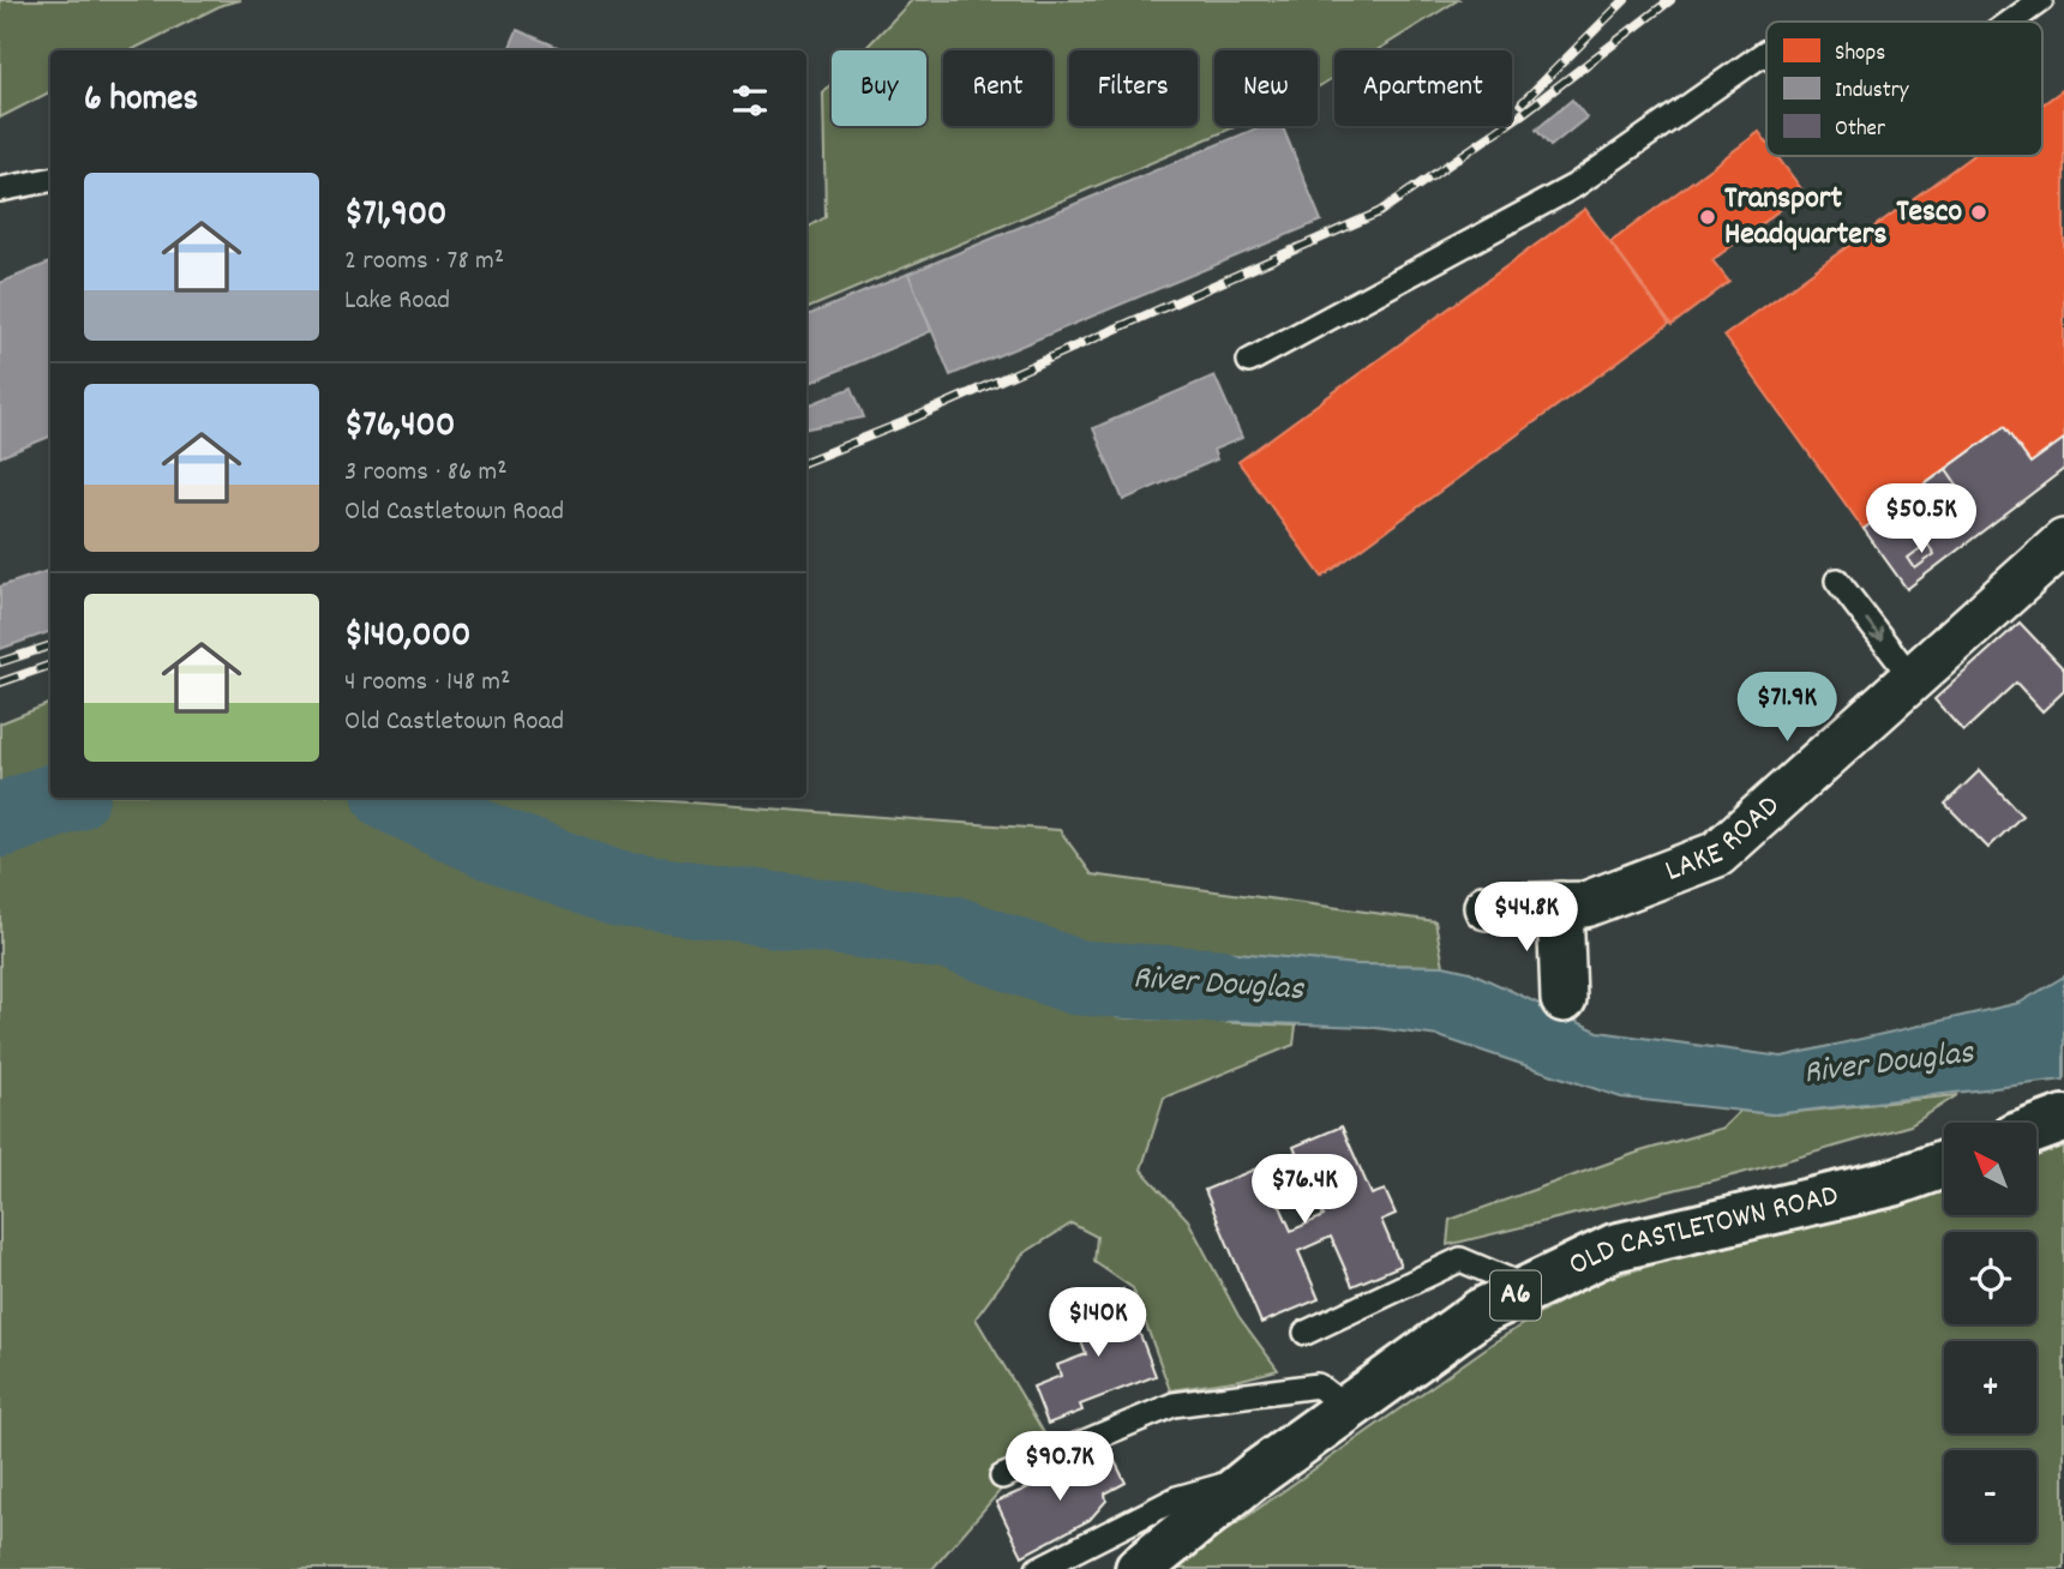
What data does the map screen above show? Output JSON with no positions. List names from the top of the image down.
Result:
{
  "streets": {
    "highway": ["OLD CASTLETOWN ROAD", "A6"],
    "street": ["LAKE ROAD"]
  },
  "water": ["River Douglas"],
  "places": ["Tesco", "Transport Headquarters"],
  "legend": ["Shops", "Industry", "Other"],
  "north": "top left",
  "page": {
    "chip": [
      "Buy",
      "Rent",
      "Filters",
      "New",
      "Apartment"
    ],
    "heading": "6 homes",
    "list": [
      {
        "name": "$71,900",
        "note": "2 rooms · 78 m² · Lake Road"
      },
      {
        "name": "$76,400",
        "note": "3 rooms · 86 m² · Old Castletown Road"
      },
      {
        "name": "$140,000",
        "note": "4 rooms · 148 m² · Old Castletown Road"
      }
    ],
    "price": [
      "$50.5K",
      "$71.9K",
      "$44.8K",
      "$76.4K",
      "$140K",
      "$90.7K"
    ],
    "map_buttons": ["+", "−"]
  }
}
